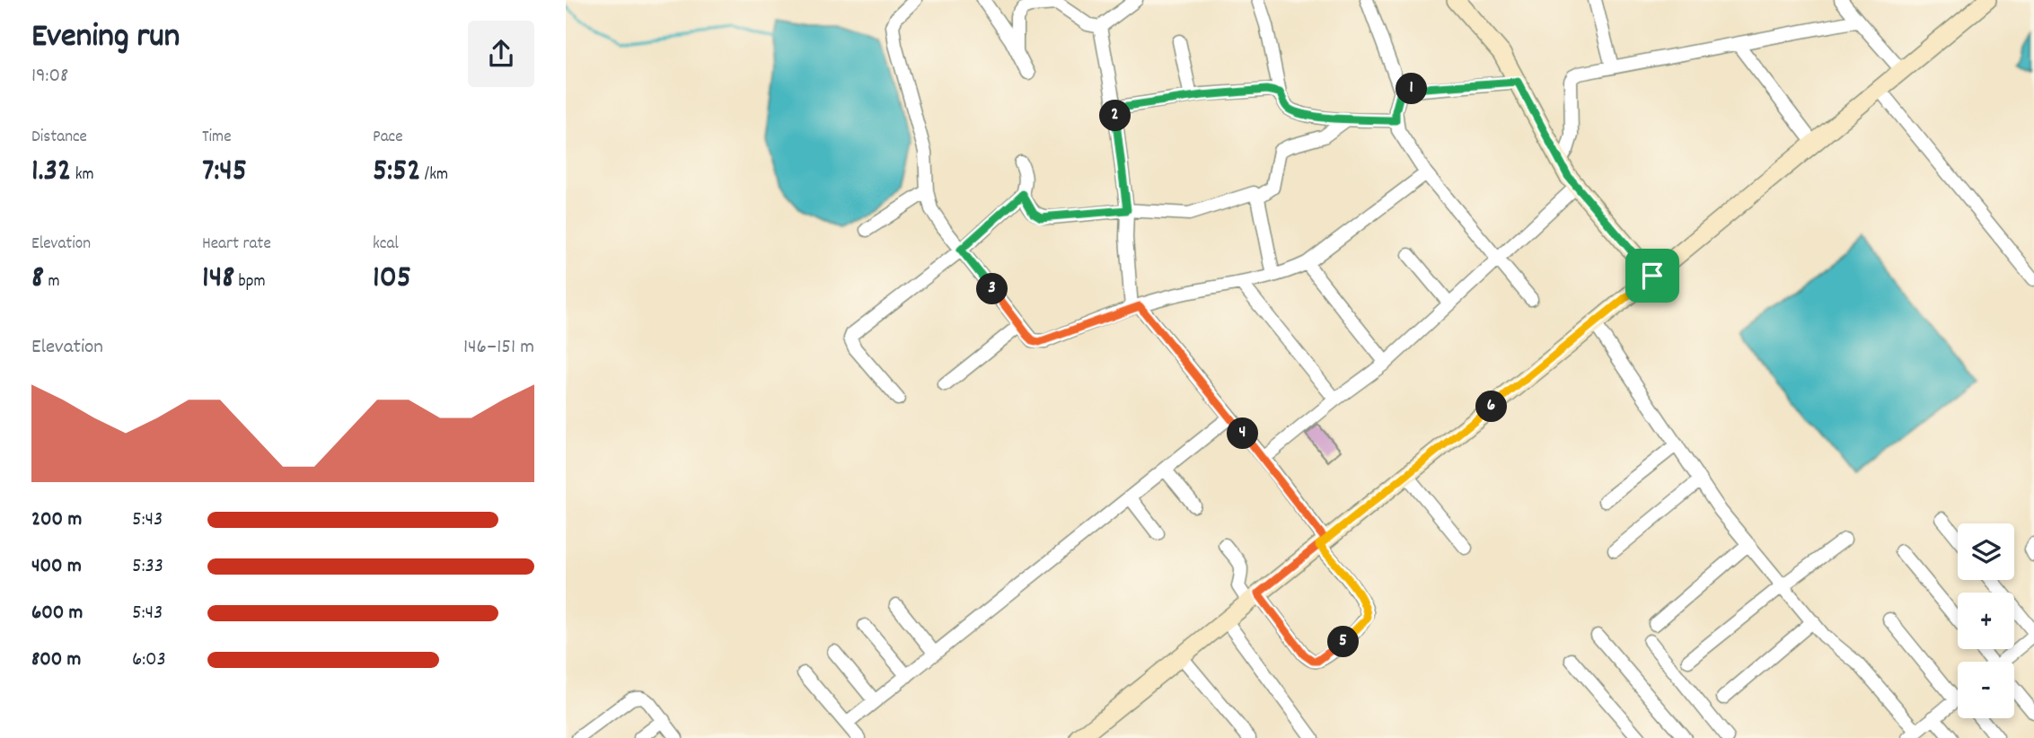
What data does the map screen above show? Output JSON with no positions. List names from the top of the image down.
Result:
{
  "page": {
    "heading": ["Evening run", "19:08"],
    "pins": [
      "1",
      "2",
      "3",
      "6",
      "4",
      "5"
    ],
    "stats": [
      ["Distance", "1.32 km"],
      ["Time", "7:45"],
      ["Pace", "5:52 /km"],
      ["Elevation", "8 m"],
      ["Heart rate", "148 bpm"],
      ["kcal", "105"]
    ],
    "chart": ["Elevation", "146–151 m"],
    "list": [
      {
        "name": "200 m",
        "note": "5:43"
      },
      {
        "name": "400 m",
        "note": "5:33"
      },
      {
        "name": "600 m",
        "note": "5:43"
      },
      {
        "name": "800 m",
        "note": "6:03"
      }
    ],
    "map_buttons": ["+", "−"]
  }
}
